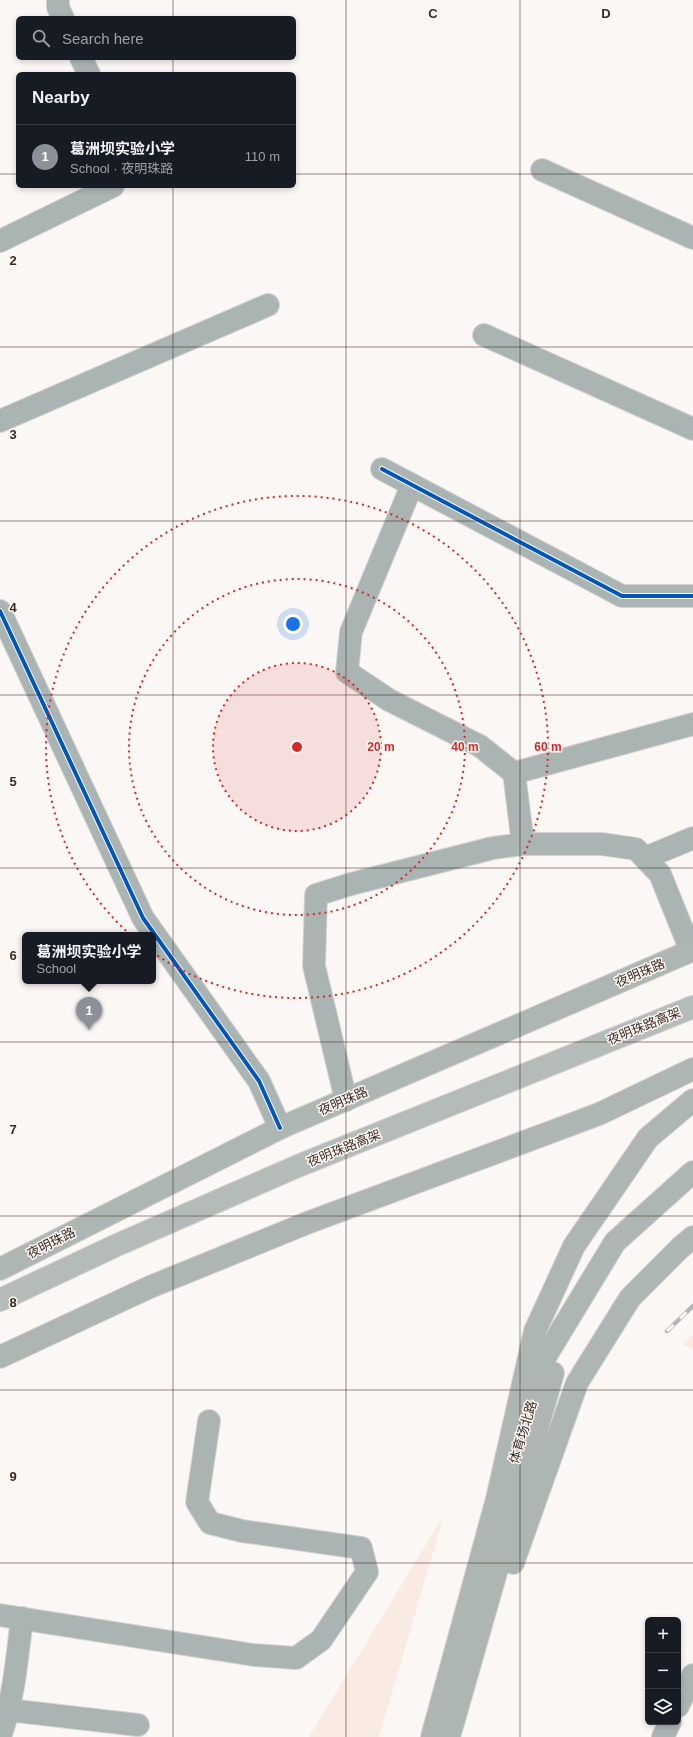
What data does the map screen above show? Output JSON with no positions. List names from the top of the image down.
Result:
{
  "streets": {
    "highway": ["夜明珠路高架"],
    "main road": ["夜明珠路", "体育场北路"]
  },
  "page": {
    "search": "Search here",
    "heading": "Nearby",
    "list": [
      {
        "mark": "1",
        "name": "葛洲坝实验小学",
        "note": "School · 夜明珠路",
        "value": "110 m"
      }
    ],
    "popup": ["葛洲坝实验小学", "School"],
    "pins": "1",
    "map_buttons": ["+", "−"]
  },
  "grid": {
    "columns": ["C", "D"],
    "rows": [
      "2",
      "3",
      "4",
      "5",
      "6",
      "7",
      "8",
      "9"
    ]
  },
  "rings": ["20 m", "40 m", "60 m"]
}
